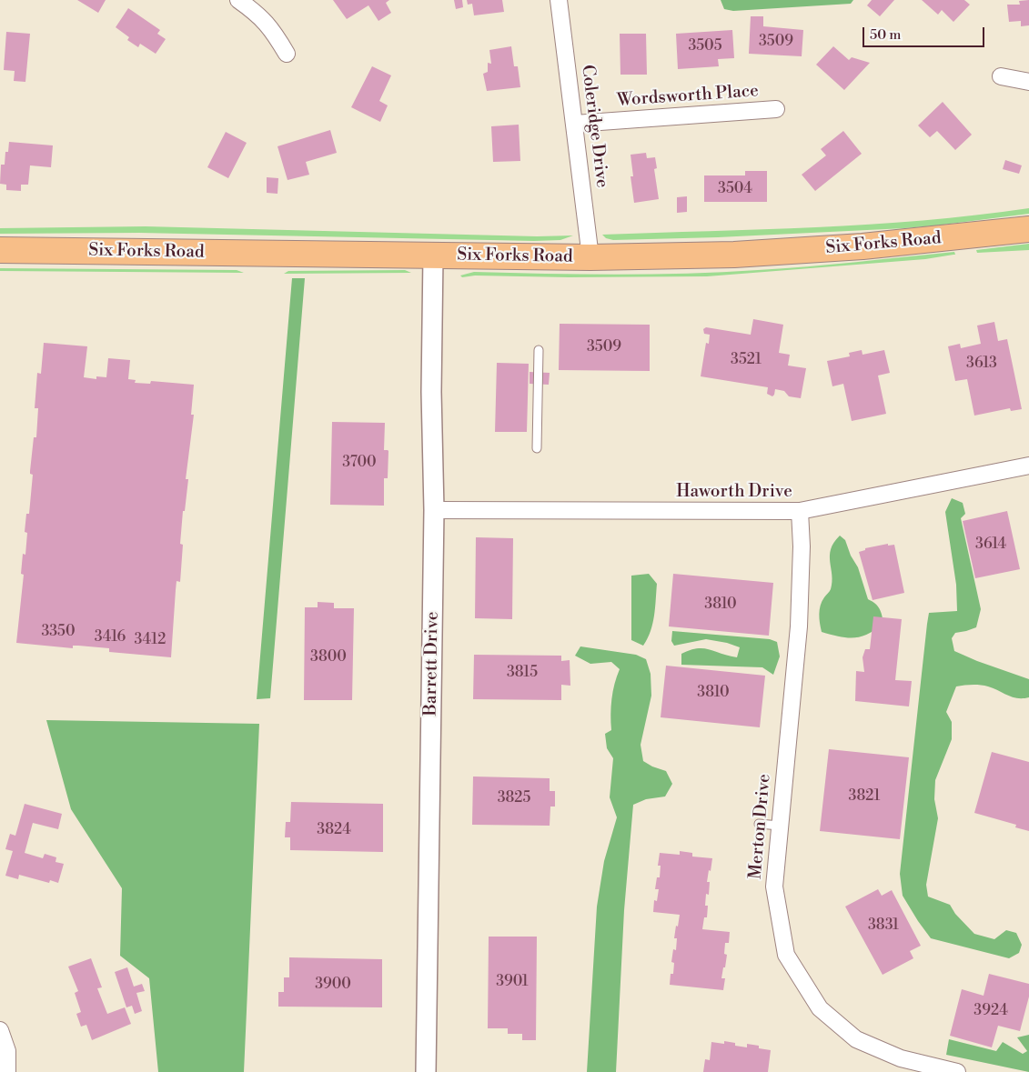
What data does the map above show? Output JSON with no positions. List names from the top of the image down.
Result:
{
  "streets": {
    "main road": ["Six Forks Road"],
    "street": [
      "Wordsworth Place",
      "Coleridge Drive",
      "Haworth Drive",
      "Barrett Drive",
      "Merton Drive"
    ]
  },
  "crossings": [
    ["Wordsworth Place", "Coleridge Drive"],
    ["Coleridge Drive", "Six Forks Road"],
    ["Six Forks Road", "Barrett Drive"],
    ["Haworth Drive", "Barrett Drive"],
    ["Haworth Drive", "Merton Drive"]
  ],
  "house_numbers": [
    "3509",
    "3505",
    "3504",
    "3509",
    "3521",
    "3613",
    "3700",
    "3614",
    "3810",
    "3350",
    "3416",
    "3412",
    "3800",
    "3815",
    "3810",
    "3821",
    "3825",
    "3824",
    "3831",
    "3901",
    "3900",
    "3924"
  ],
  "scale_bar": "50 m"
}
